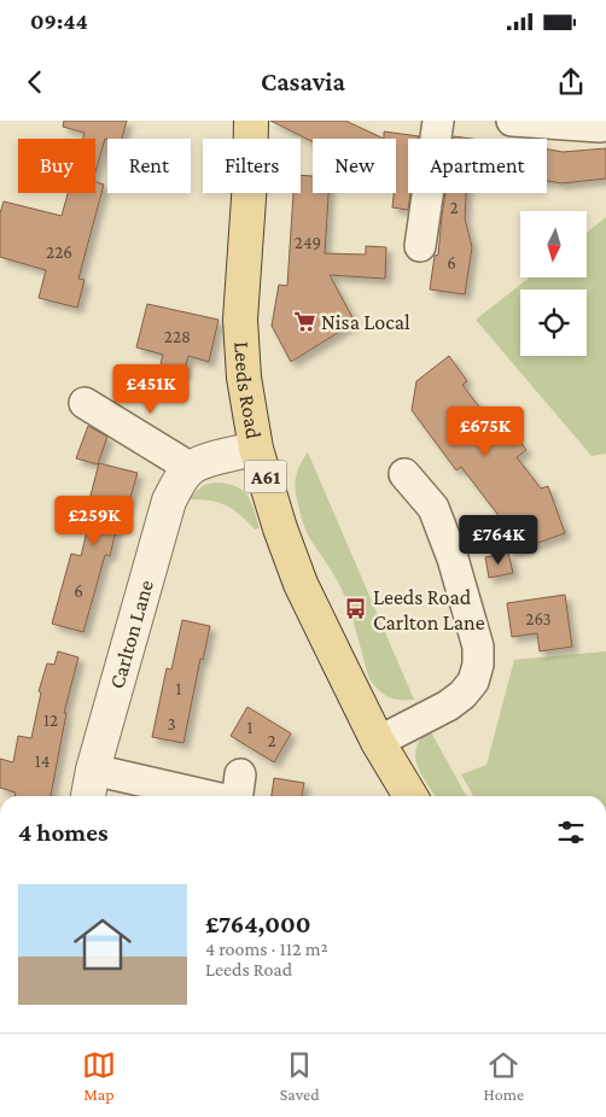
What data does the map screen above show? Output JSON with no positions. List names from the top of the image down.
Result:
{
  "streets": {
    "main road": ["Leeds Road", "A61"],
    "street": ["Carlton Lane"]
  },
  "places": {
    "supermarket": ["Nisa Local"],
    "bus stop": ["Leeds Road Carlton Lane"]
  },
  "house_numbers": [
    "2",
    "249",
    "226",
    "6",
    "228",
    "6",
    "263",
    "1",
    "12",
    "3",
    "1",
    "2",
    "14"
  ],
  "north": "bottom",
  "page": {
    "status": "09:44",
    "header": "Casavia",
    "chip": [
      "Buy",
      "Rent",
      "Filters",
      "New",
      "Apartment"
    ],
    "price": [
      "£451K",
      "£675K",
      "£259K",
      "£764K"
    ],
    "heading": "4 homes",
    "list": [
      {
        "name": "£764,000",
        "note": "4 rooms · 112 m² · Leeds Road"
      }
    ],
    "tabs": ["Map", "Saved", "Home"]
  }
}
